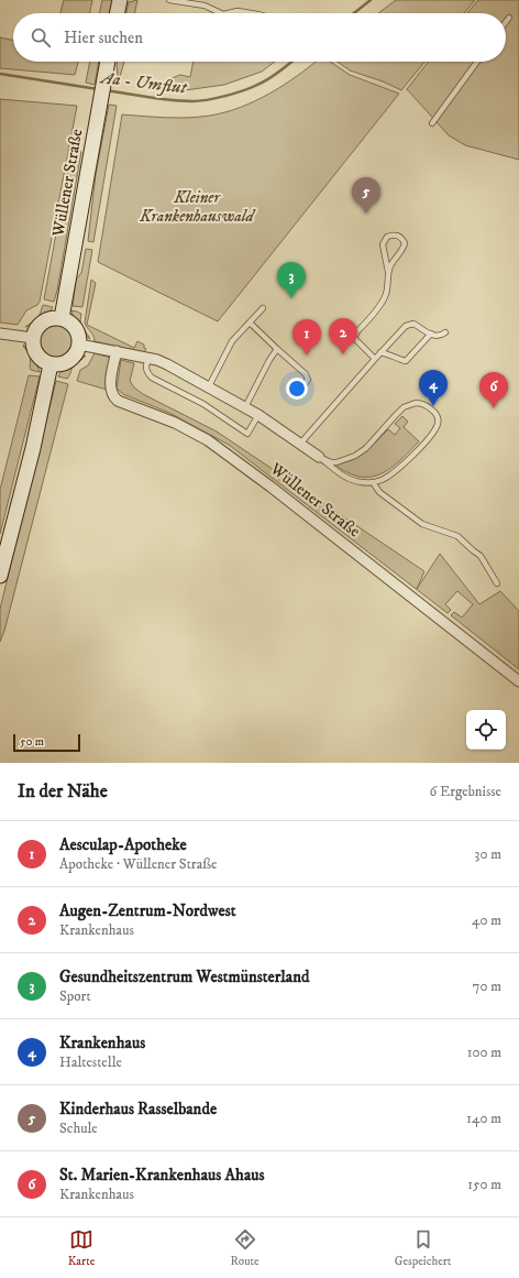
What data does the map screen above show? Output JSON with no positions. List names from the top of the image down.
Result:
{
  "streets": {
    "main road": ["Wüllener Straße"]
  },
  "water": ["Aa - Umflut"],
  "parks": ["Kleiner Krankenhauswald"],
  "scale_bar": "50 m",
  "page": {
    "search": "Hier suchen",
    "pins": [
      "5",
      "3",
      "2",
      "1",
      "4",
      "6"
    ],
    "scale": "50 m",
    "heading": ["In der Nähe", "6 Ergebnisse"],
    "list": [
      {
        "mark": "1",
        "name": "Aesculap-Apotheke",
        "note": "Apotheke · Wüllener Straße",
        "value": "30 m"
      },
      {
        "mark": "2",
        "name": "Augen-Zentrum-Nordwest",
        "note": "Krankenhaus",
        "value": "40 m"
      },
      {
        "mark": "3",
        "name": "Gesundheitszentrum Westmünsterland",
        "note": "Sport",
        "value": "70 m"
      },
      {
        "mark": "4",
        "name": "Krankenhaus",
        "note": "Haltestelle",
        "value": "100 m"
      },
      {
        "mark": "5",
        "name": "Kinderhaus Rasselbande",
        "note": "Schule",
        "value": "140 m"
      },
      {
        "mark": "6",
        "name": "St. Marien-Krankenhaus Ahaus",
        "note": "Krankenhaus",
        "value": "150 m"
      }
    ],
    "nav": ["Karte", "Route", "Gespeichert"]
  }
}
